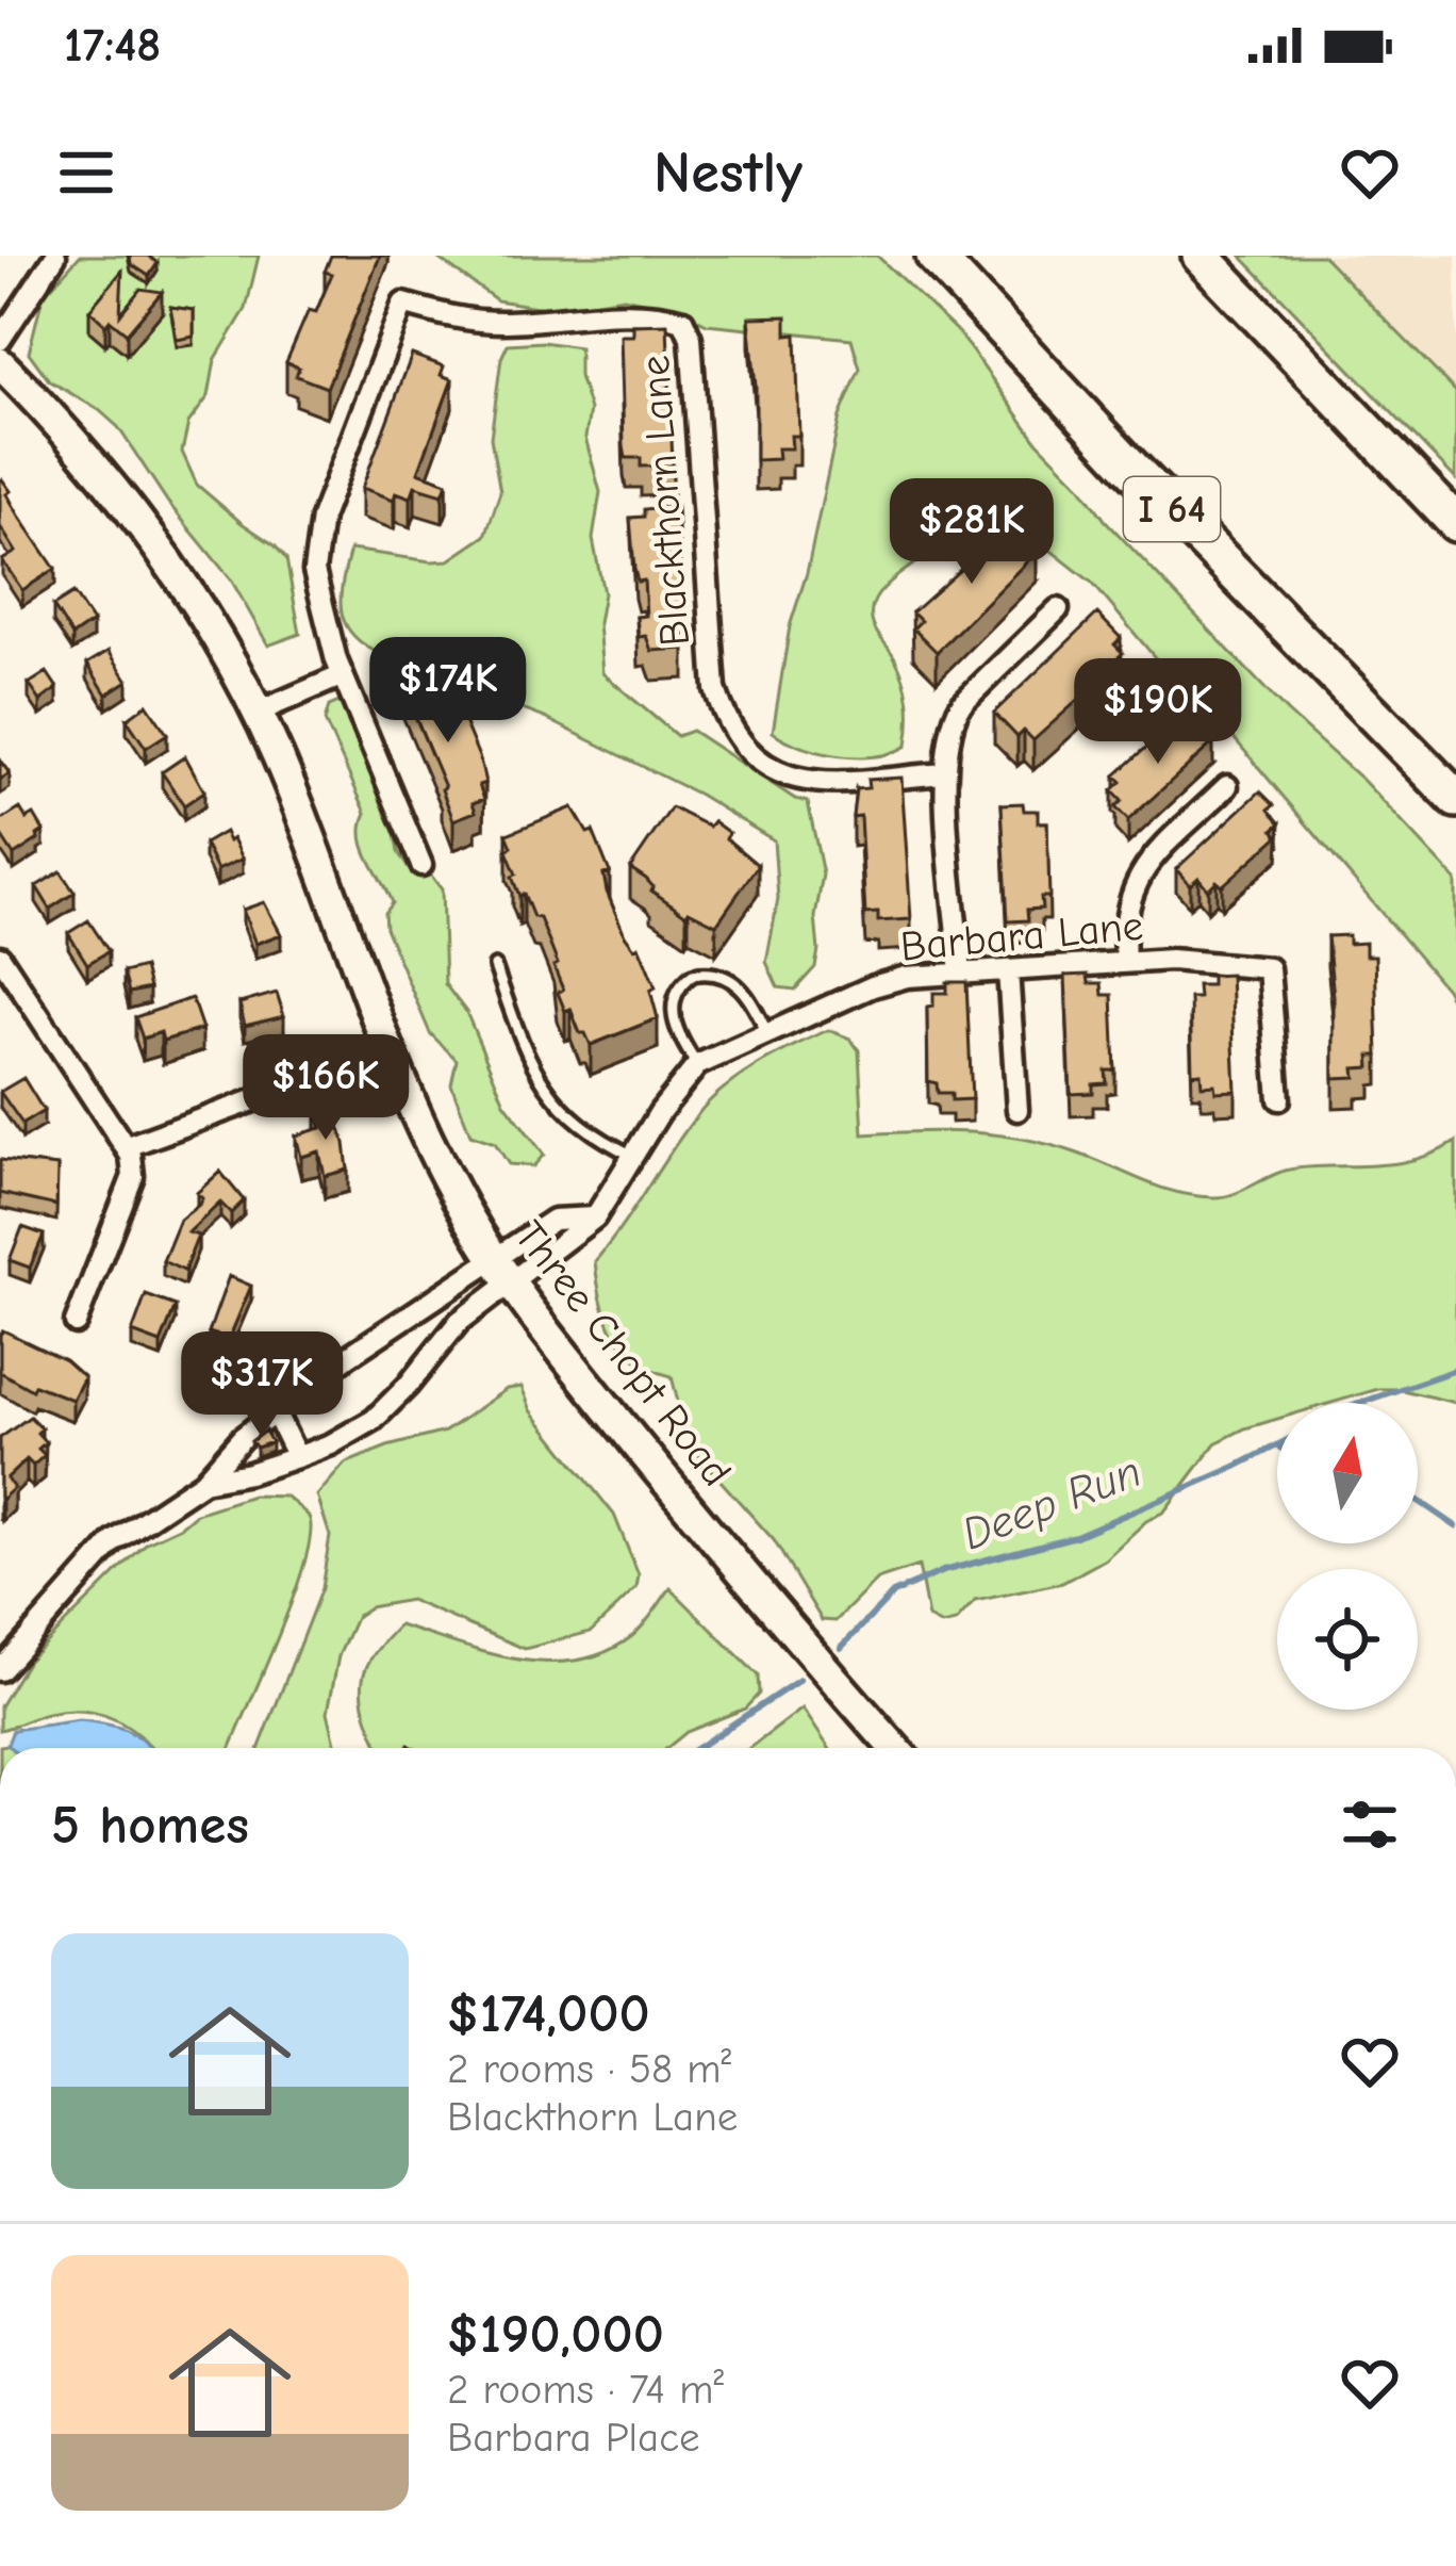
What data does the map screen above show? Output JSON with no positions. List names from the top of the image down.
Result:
{
  "streets": {
    "highway": ["I 64"],
    "main road": ["Three Chopt Road"],
    "street": ["Blackthorn Lane", "Barbara Lane"]
  },
  "crossings": [
    ["Barbara Lane", "Three Chopt Road"]
  ],
  "water": ["Deep Run"],
  "north": "top",
  "page": {
    "status": "17:48",
    "header": "Nestly",
    "price": [
      "$281K",
      "$174K",
      "$190K",
      "$166K",
      "$317K"
    ],
    "heading": "5 homes",
    "list": [
      {
        "name": "$174,000",
        "note": "2 rooms · 58 m² · Blackthorn Lane"
      },
      {
        "name": "$190,000",
        "note": "2 rooms · 74 m² · Barbara Place"
      }
    ]
  }
}
